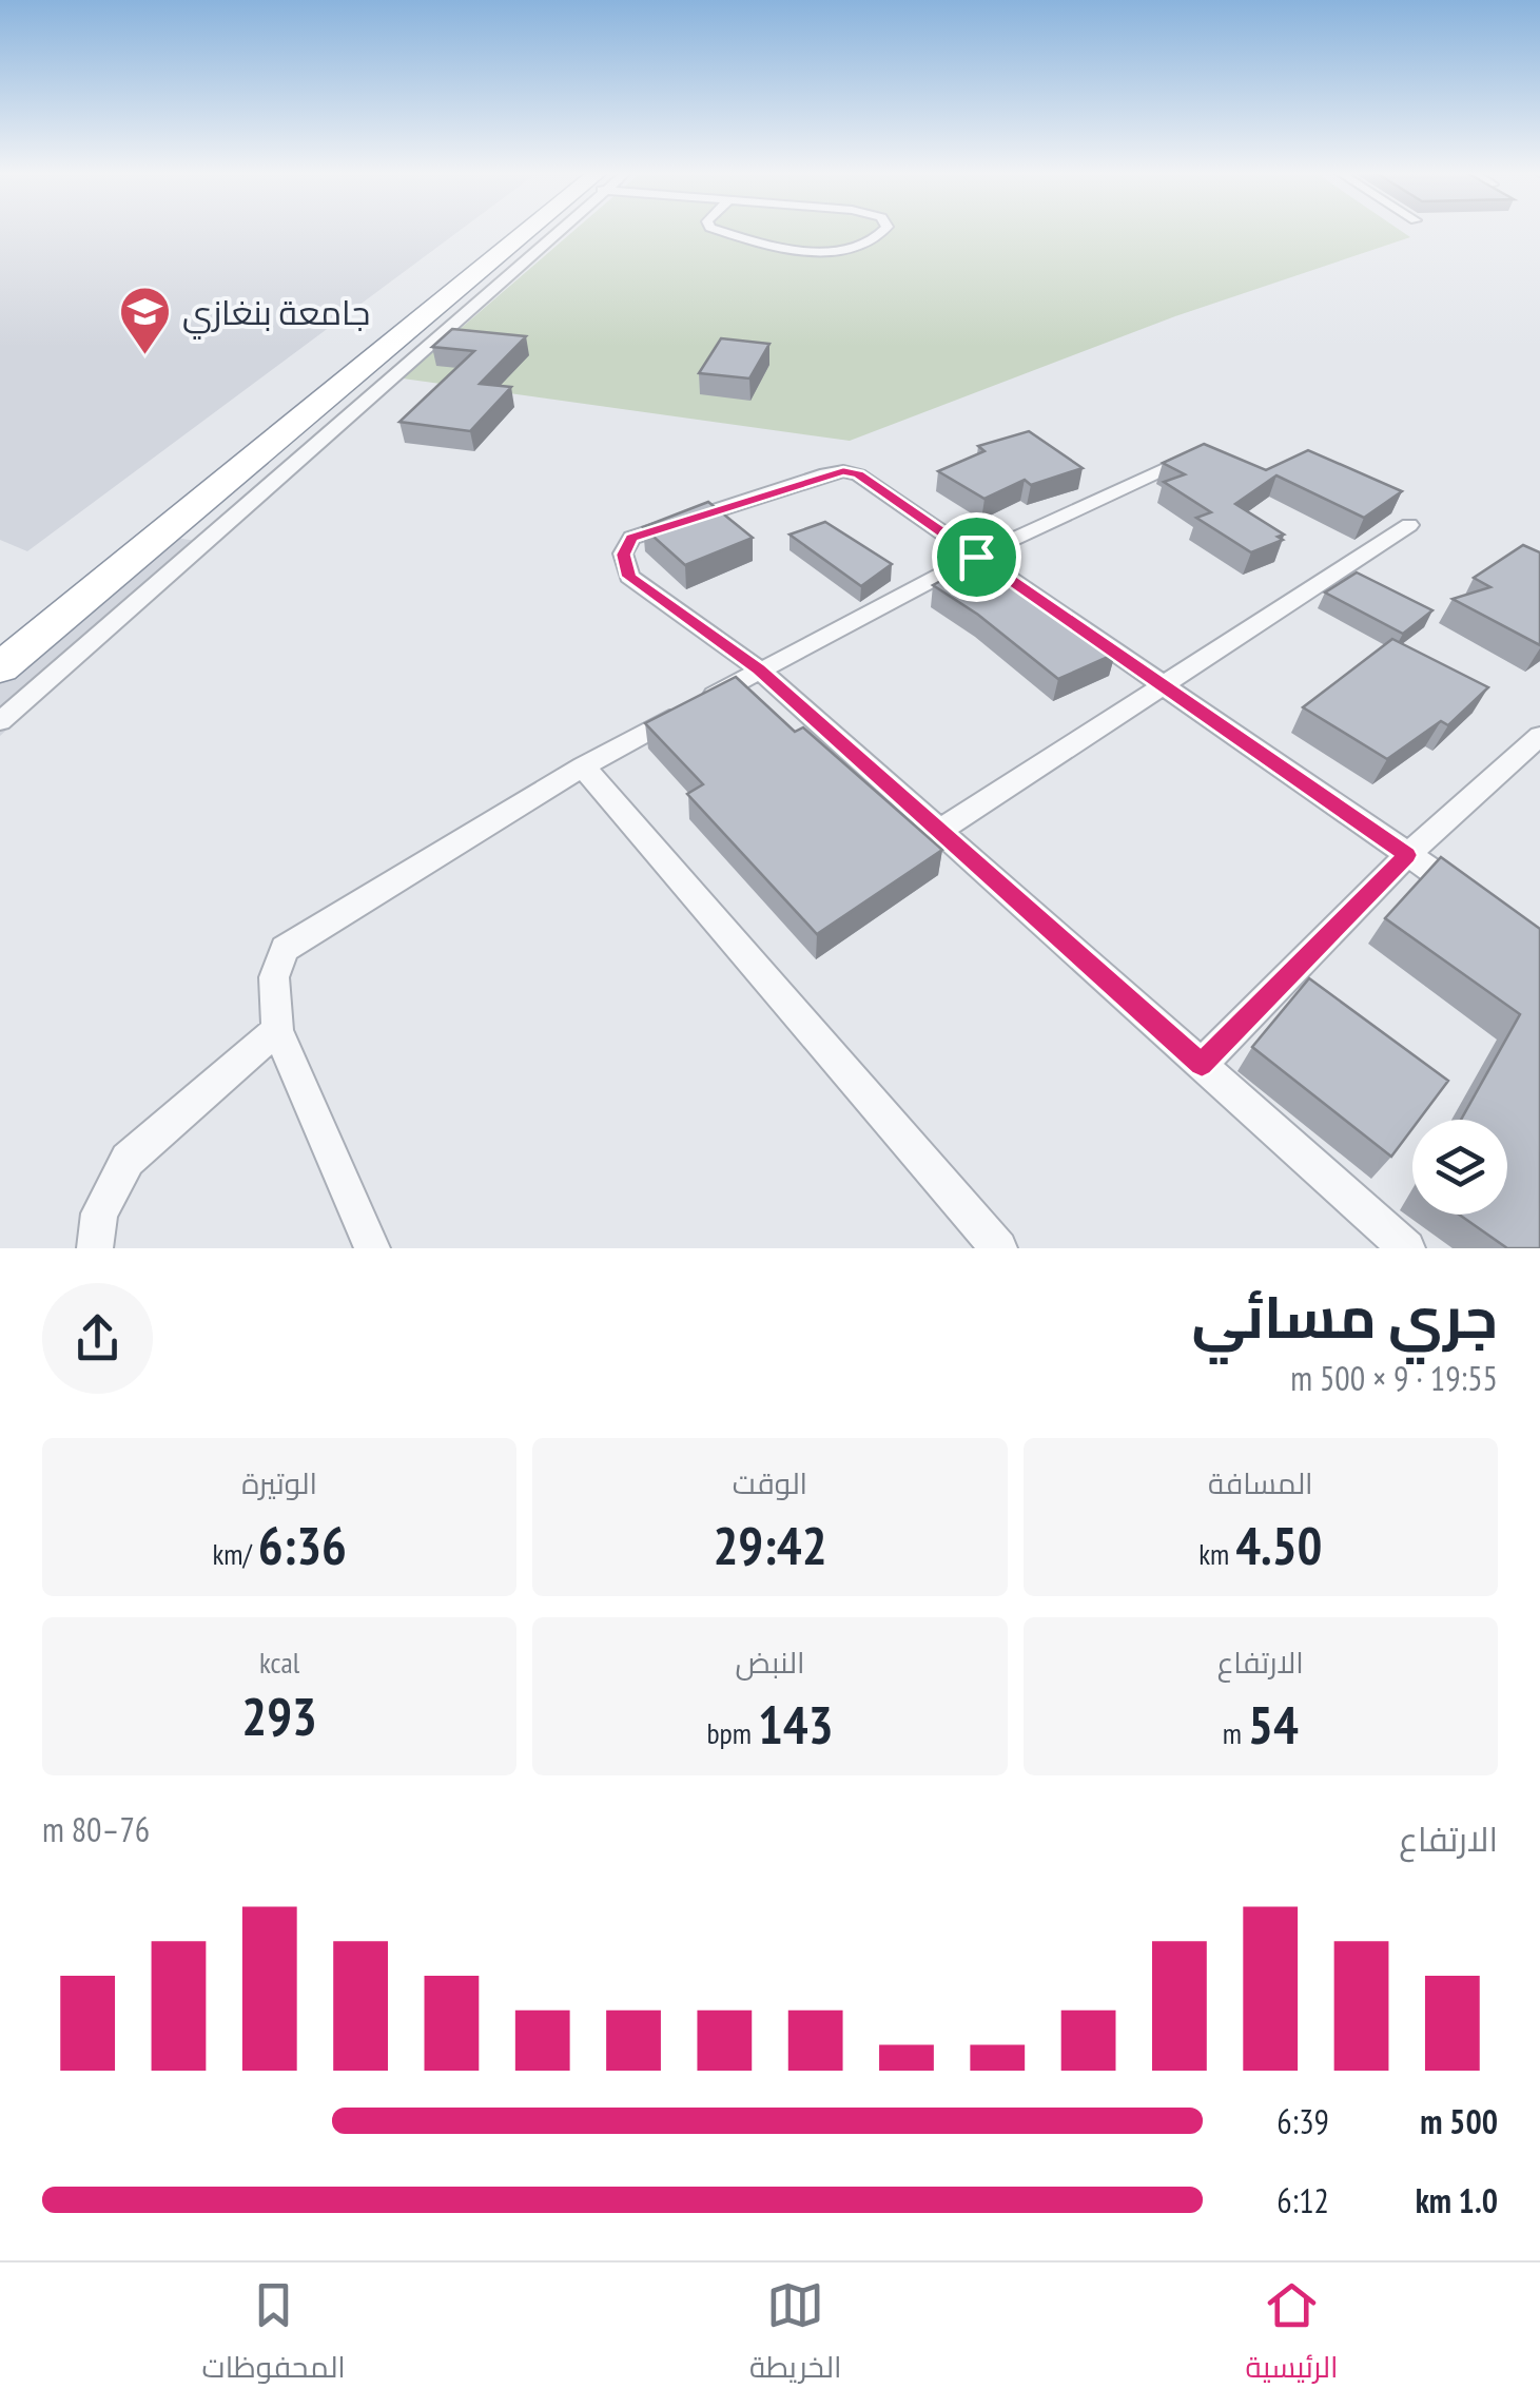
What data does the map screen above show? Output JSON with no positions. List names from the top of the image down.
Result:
{
  "places": {
    "school or university": ["جامعة بنغازي"]
  },
  "page": {
    "heading": ["جري مسائي", "19:55 · 9 × 500 m"],
    "stats": [
      ["المسافة", "4.50 km"],
      ["الوقت", "29:42"],
      ["الوتيرة", "6:36 /km"],
      ["الارتفاع", "54 m"],
      ["النبض", "143 bpm"],
      ["kcal", "293"]
    ],
    "chart": ["الارتفاع", "76–80 m"],
    "list": [
      {
        "name": "500 m",
        "note": "6:39"
      },
      {
        "name": "1.0 km",
        "note": "6:12"
      }
    ],
    "tabs": ["الرئيسية", "الخريطة", "المحفوظات"]
  }
}
